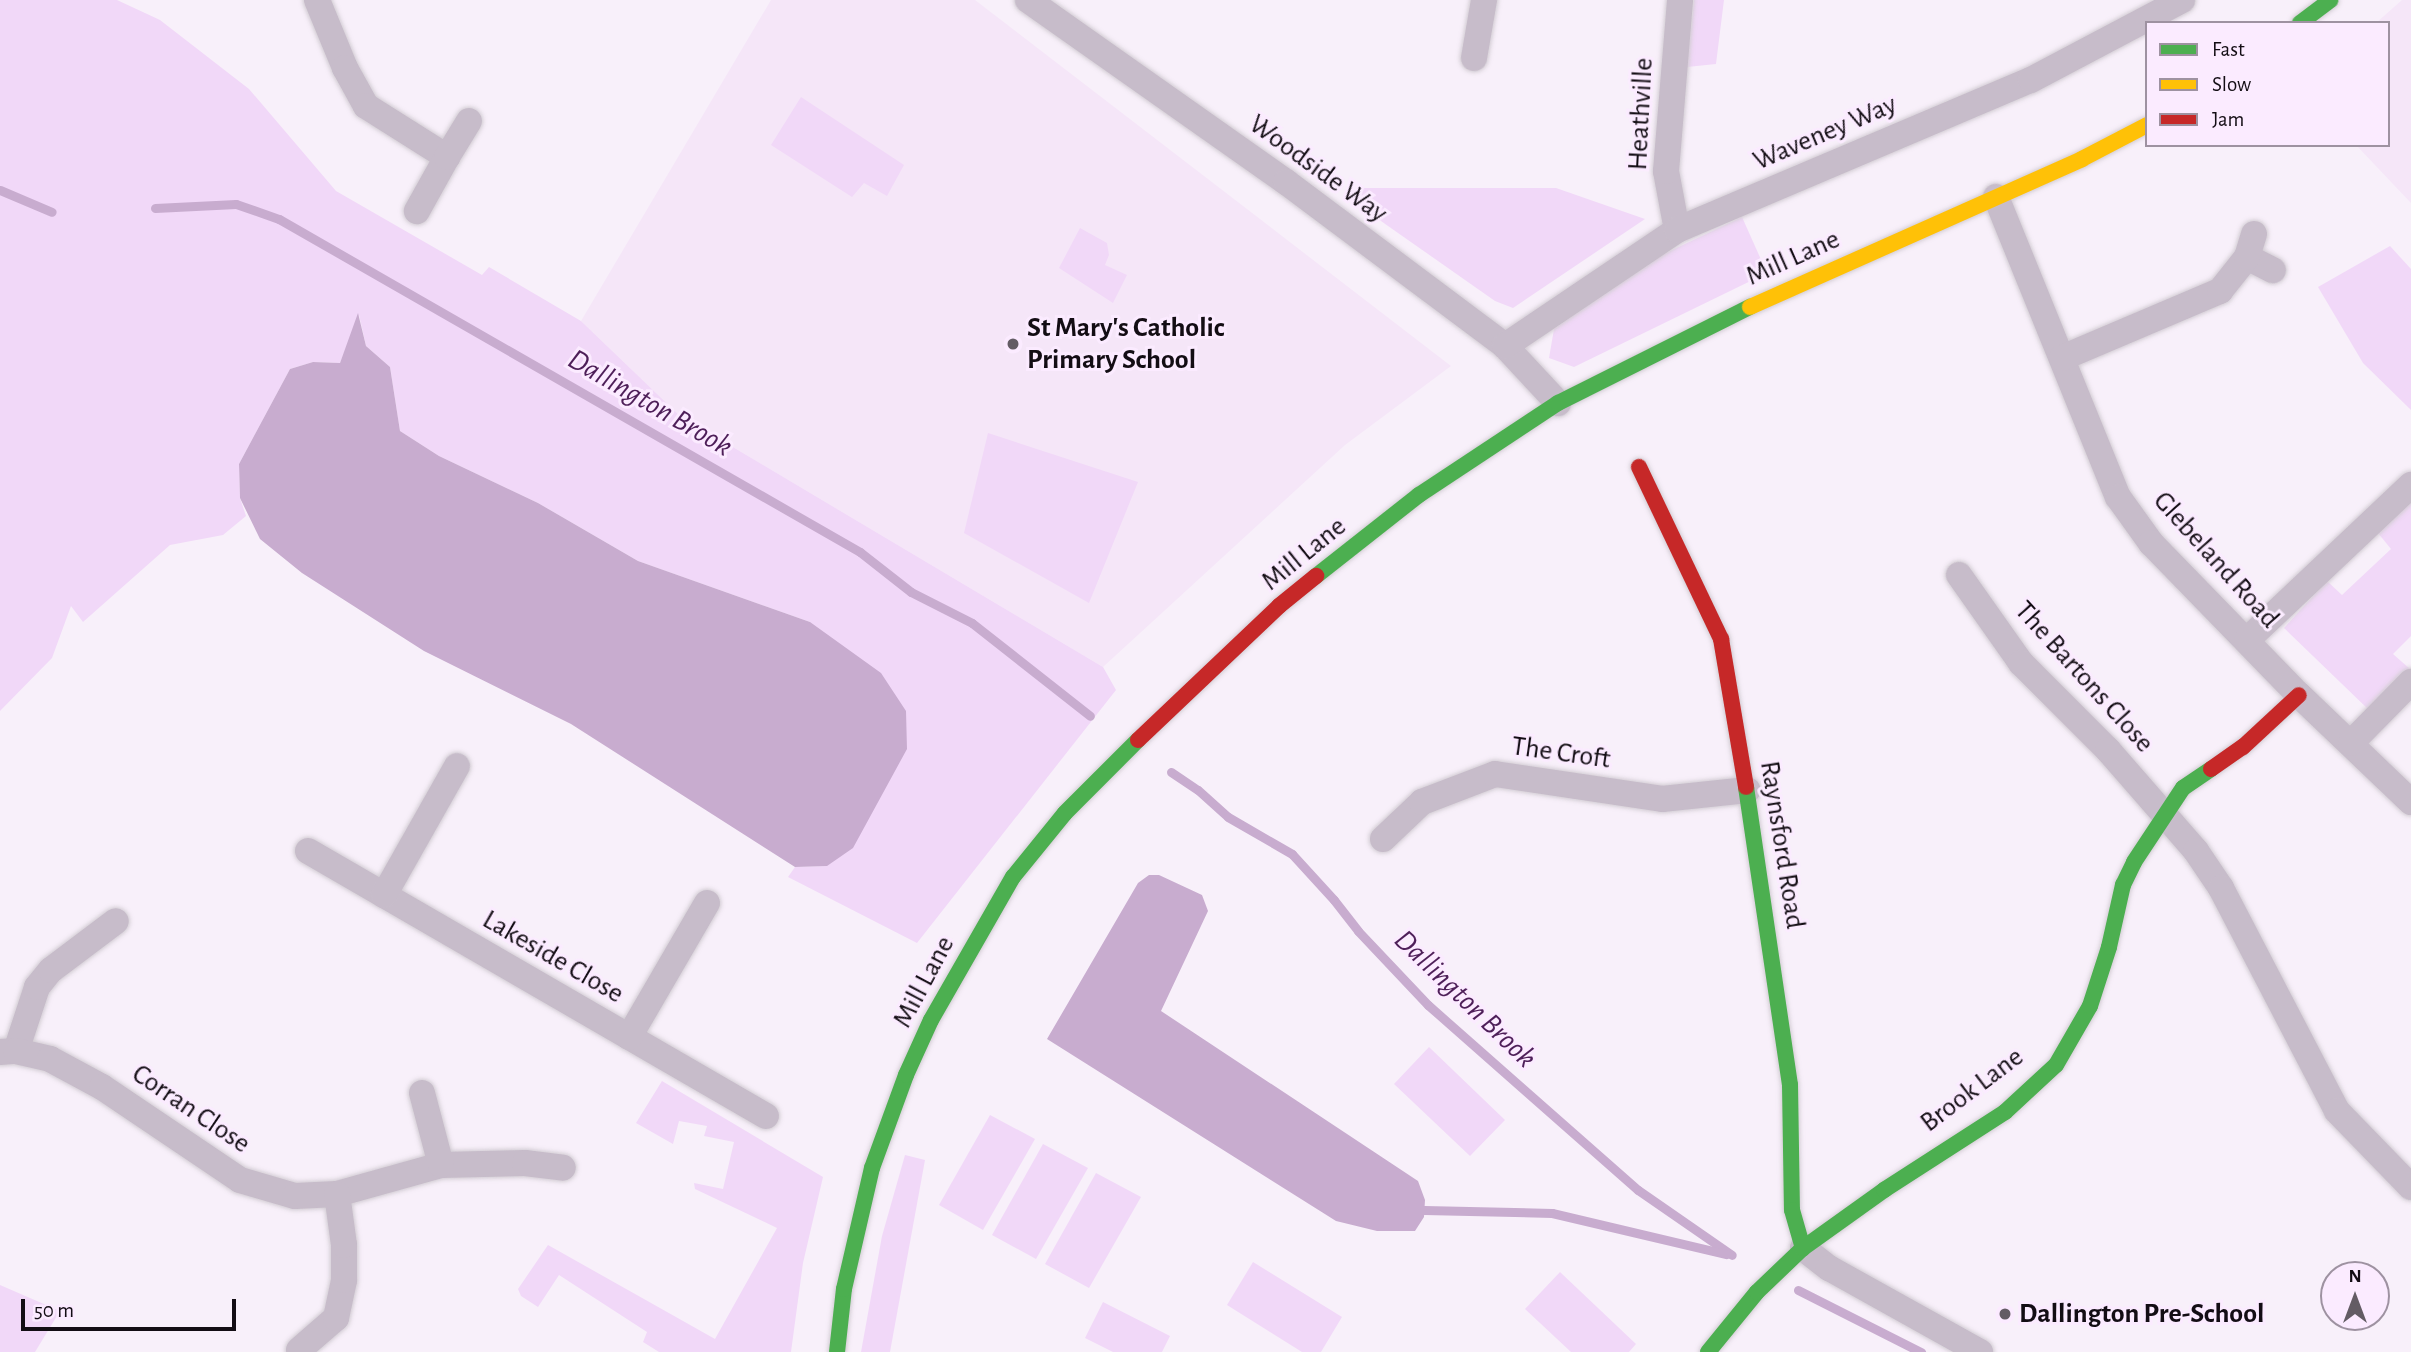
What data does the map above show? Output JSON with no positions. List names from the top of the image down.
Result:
{
  "streets": {
    "street": [
      "Heathville",
      "Waveney Way",
      "Woodside Way",
      "Mill Lane",
      "Glebeland Road",
      "The Bartons Close",
      "The Croft",
      "Raynsford Road",
      "Lakeside Close",
      "Brook Lane",
      "Corran Close"
    ]
  },
  "crossings": [
    ["Heathville", "Waveney Way"],
    ["Waveney Way", "Woodside Way"],
    ["Woodside Way", "Mill Lane"],
    ["Mill Lane", "Glebeland Road"],
    ["Glebeland Road", "Brook Lane"],
    ["The Bartons Close", "Brook Lane"],
    ["The Croft", "Raynsford Road"],
    ["Raynsford Road", "Brook Lane"]
  ],
  "water": ["Dallington Brook"],
  "places": ["St Mary's Catholic Primary School", "Dallington Pre-School"],
  "legend": ["Fast", "Slow", "Jam"],
  "scale_bar": "50 m",
  "north": "top"
}
